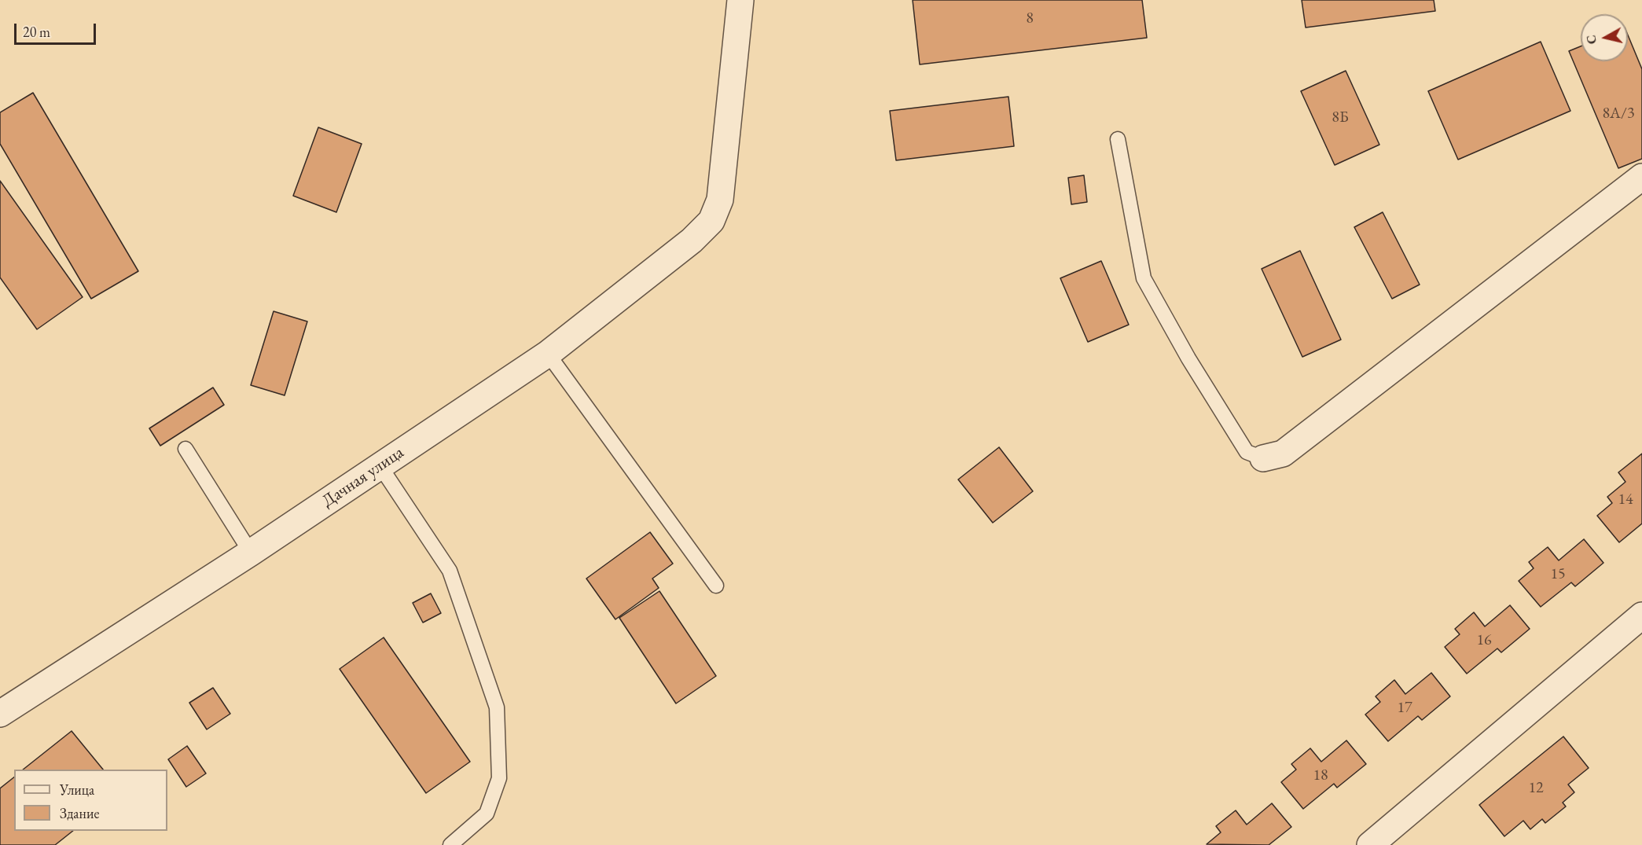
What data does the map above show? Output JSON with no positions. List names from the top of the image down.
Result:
{
  "streets": {
    "street": ["Дачная улица"]
  },
  "house_numbers": [
    "8",
    "8А/3",
    "8Б",
    "14",
    "15",
    "16",
    "17",
    "18",
    "12"
  ],
  "legend": ["Улица", "Здание"],
  "scale_bar": "20 m",
  "north": "left"
}
